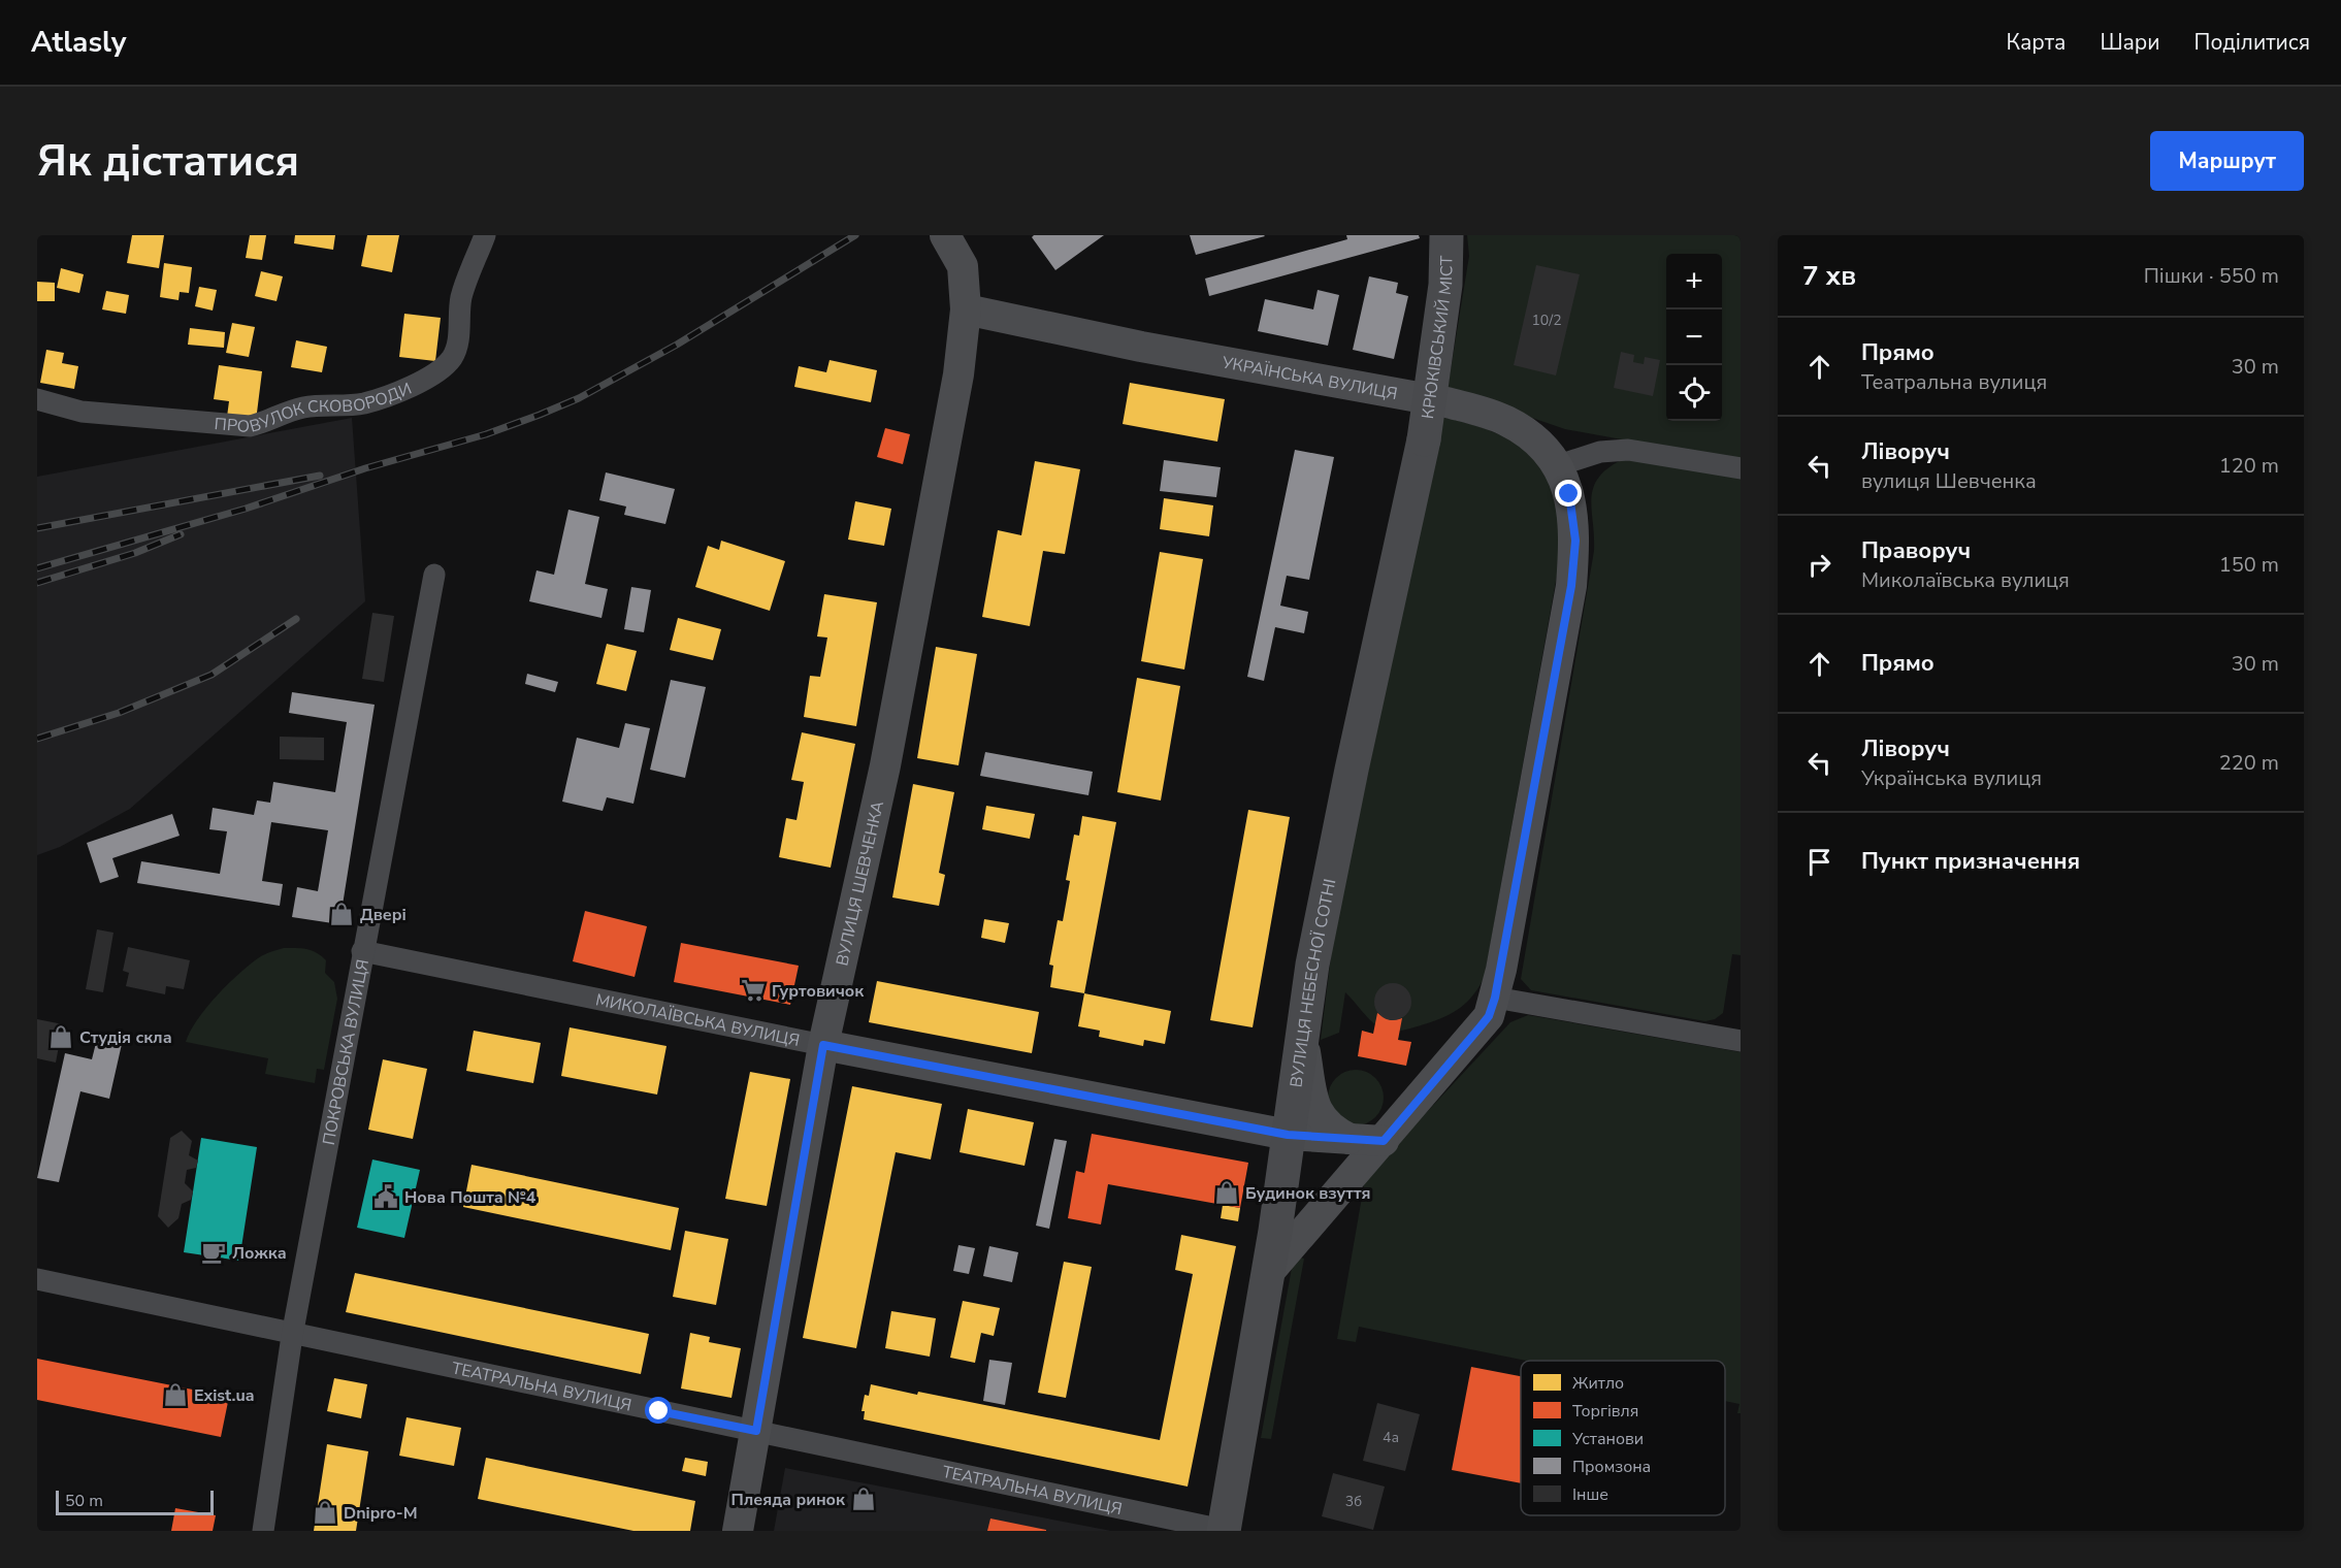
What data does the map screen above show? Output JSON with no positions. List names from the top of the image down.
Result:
{
  "streets": {
    "highway": ["КРЮКІВСЬКИЙ МІСТ", "ВУЛИЦЯ НЕБЕСНОЇ СОТНІ"],
    "street": [
      "УКРАЇНСЬКА ВУЛИЦЯ",
      "ПРОВУЛОК СКОВОРОДИ",
      "ВУЛИЦЯ ШЕВЧЕНКА",
      "МИКОЛАЇВСЬКА ВУЛИЦЯ",
      "ПОКРОВСЬКА ВУЛИЦЯ",
      "ТЕАТРАЛЬНА ВУЛИЦЯ"
    ]
  },
  "crossings": [
    ["КРЮКІВСЬКИЙ МІСТ", "ВУЛИЦЯ НЕБЕСНОЇ СОТНІ"],
    ["УКРАЇНСЬКА ВУЛИЦЯ", "ВУЛИЦЯ ШЕВЧЕНКА"],
    ["УКРАЇНСЬКА ВУЛИЦЯ", "ВУЛИЦЯ НЕБЕСНОЇ СОТНІ"],
    ["УКРАЇНСЬКА ВУЛИЦЯ", "МИКОЛАЇВСЬКА ВУЛИЦЯ"],
    ["ВУЛИЦЯ ШЕВЧЕНКА", "МИКОЛАЇВСЬКА ВУЛИЦЯ"],
    ["ВУЛИЦЯ ШЕВЧЕНКА", "ТЕАТРАЛЬНА ВУЛИЦЯ"],
    ["ВУЛИЦЯ НЕБЕСНОЇ СОТНІ", "МИКОЛАЇВСЬКА ВУЛИЦЯ"],
    ["ВУЛИЦЯ НЕБЕСНОЇ СОТНІ", "ТЕАТРАЛЬНА ВУЛИЦЯ"],
    ["МИКОЛАЇВСЬКА ВУЛИЦЯ", "ПОКРОВСЬКА ВУЛИЦЯ"],
    ["ПОКРОВСЬКА ВУЛИЦЯ", "ТЕАТРАЛЬНА ВУЛИЦЯ"]
  ],
  "places": {
    "shop": [
      "Двері",
      "Студія скла",
      "Будинок взуття",
      "Exist.ua",
      "Плеяда ринок",
      "Dnipro-M"
    ],
    "supermarket": ["Гуртовичок"],
    "public building": ["Нова Пошта №4"],
    "cafe": ["Ложка"]
  },
  "house_numbers": ["10/2", "4а", "3б"],
  "legend": [
    "Житло",
    "Торгівля",
    "Установи",
    "Промзона",
    "Інше"
  ],
  "scale_bar": "50 m",
  "page": {
    "header": "Atlasly",
    "nav": ["Карта", "Шари", "Поділитися"],
    "buttons": "Маршрут",
    "title": "Як дістатися",
    "heading": ["7 хв", "Пішки · 550 m"],
    "map_buttons": ["+", "−"],
    "list": [
      ["Прямо", "Театральна вулиця", "30 m"],
      ["Ліворуч", "вулиця Шевченка", "120 m"],
      ["Праворуч", "Миколаївська вулиця", "150 m"],
      ["Прямо", "30 m"],
      ["Ліворуч", "Українська вулиця", "220 m"],
      "Пункт призначення"
    ],
    "scale": "50 m"
  }
}
